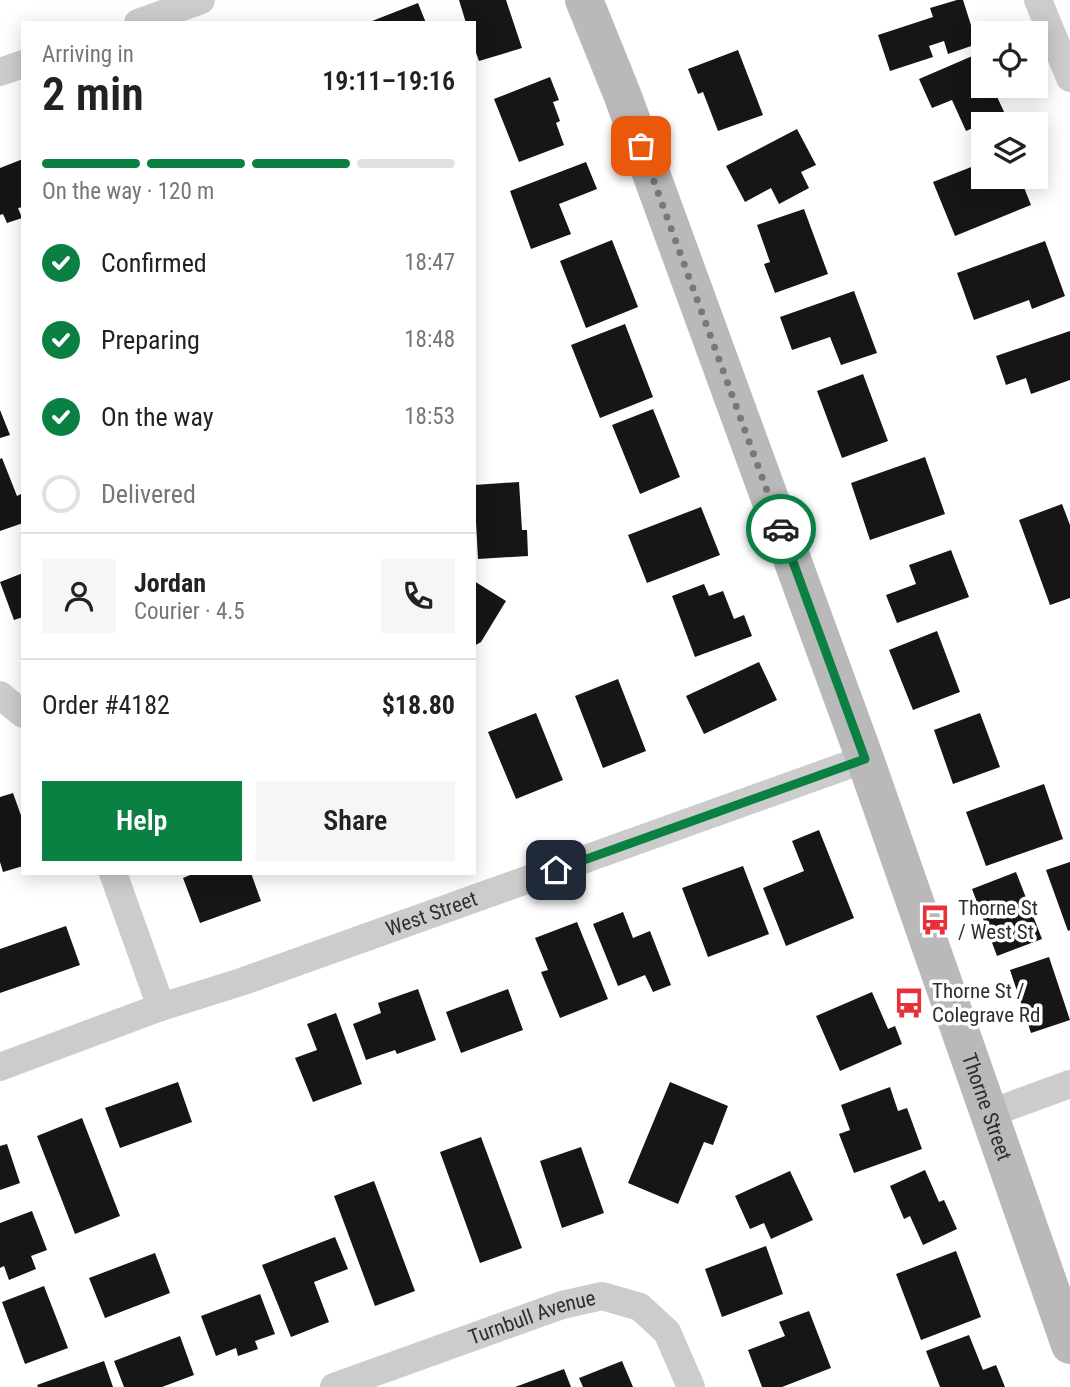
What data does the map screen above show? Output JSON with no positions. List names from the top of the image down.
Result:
{
  "streets": {
    "street": ["West Street", "Thorne Street", "Turnbull Avenue"]
  },
  "crossings": [
    ["West Street", "Thorne Street"]
  ],
  "places": {
    "bus stop": ["Thorne St / West St", "Thorne St / Colegrave Rd"]
  },
  "page": {
    "heading": ["2 min", "Arriving in", "19:11–19:16"],
    "panel": [
      "Jordan",
      "Courier · 4.5",
      "Order #4182",
      "$18.80"
    ],
    "bar": "On the way · 120 m",
    "list": [
      ["Confirmed", "18:47"],
      ["Preparing", "18:48"],
      ["On the way", "18:53"],
      "Delivered"
    ],
    "buttons": ["Help", "Share"]
  }
}
